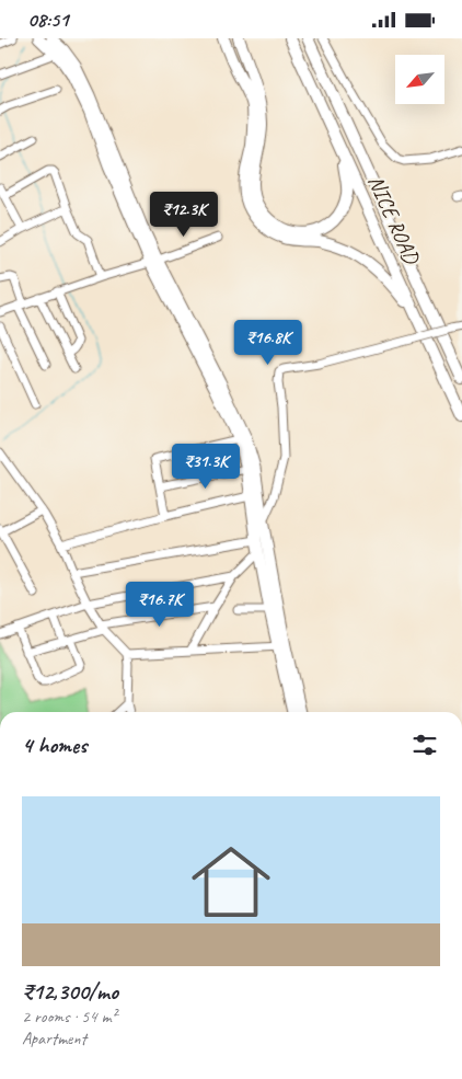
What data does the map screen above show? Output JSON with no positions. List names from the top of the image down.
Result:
{
  "streets": {
    "highway": ["NICE ROAD"]
  },
  "north": "bottom left",
  "page": {
    "status": "08:51",
    "price": [
      "₹12.3K",
      "₹16.8K",
      "₹31.3K",
      "₹16.7K"
    ],
    "heading": "4 homes",
    "list": [
      {
        "name": "₹12,300/mo",
        "note": "2 rooms · 54 m² · Apartment"
      }
    ]
  }
}
